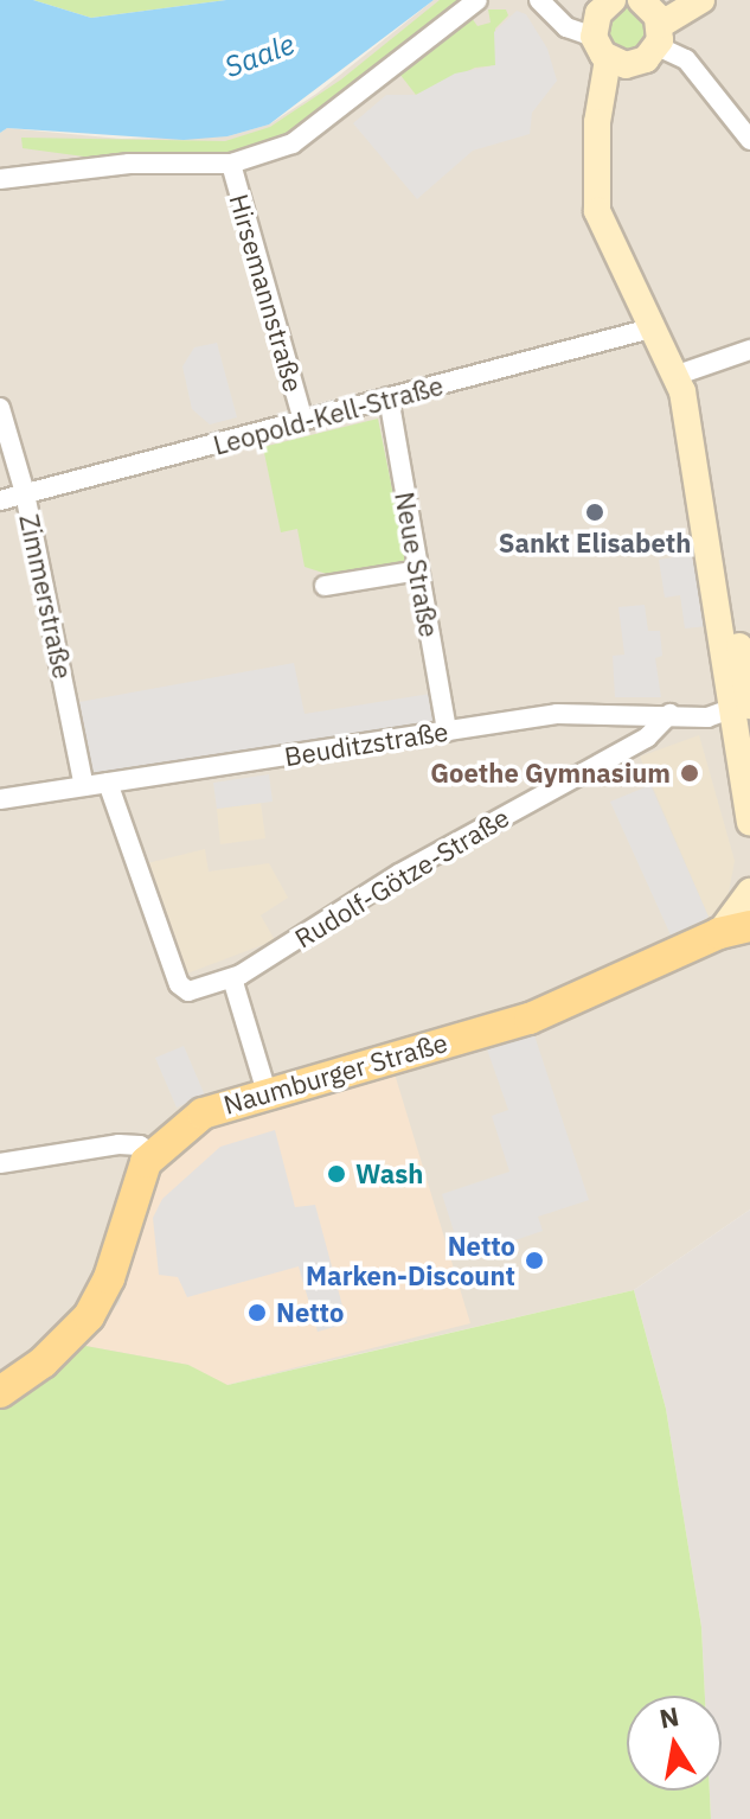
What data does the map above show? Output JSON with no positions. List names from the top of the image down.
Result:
{
  "streets": {
    "main road": ["Naumburger Straße"],
    "street": [
      "Hirsemannstraße",
      "Leopold-Kell-Straße",
      "Neue Straße",
      "Zimmerstraße",
      "Beuditzstraße",
      "Rudolf-Götze-Straße"
    ]
  },
  "crossings": [
    ["Hirsemannstraße", "Leopold-Kell-Straße"],
    ["Leopold-Kell-Straße", "Neue Straße"],
    ["Leopold-Kell-Straße", "Zimmerstraße"],
    ["Neue Straße", "Beuditzstraße"],
    ["Zimmerstraße", "Beuditzstraße"],
    ["Beuditzstraße", "Rudolf-Götze-Straße"]
  ],
  "water": ["Saale"],
  "places": [
    "Sankt Elisabeth",
    "Goethe Gymnasium",
    "Wash",
    "Netto Marken-Discount",
    "Netto"
  ],
  "north": "top"
}
